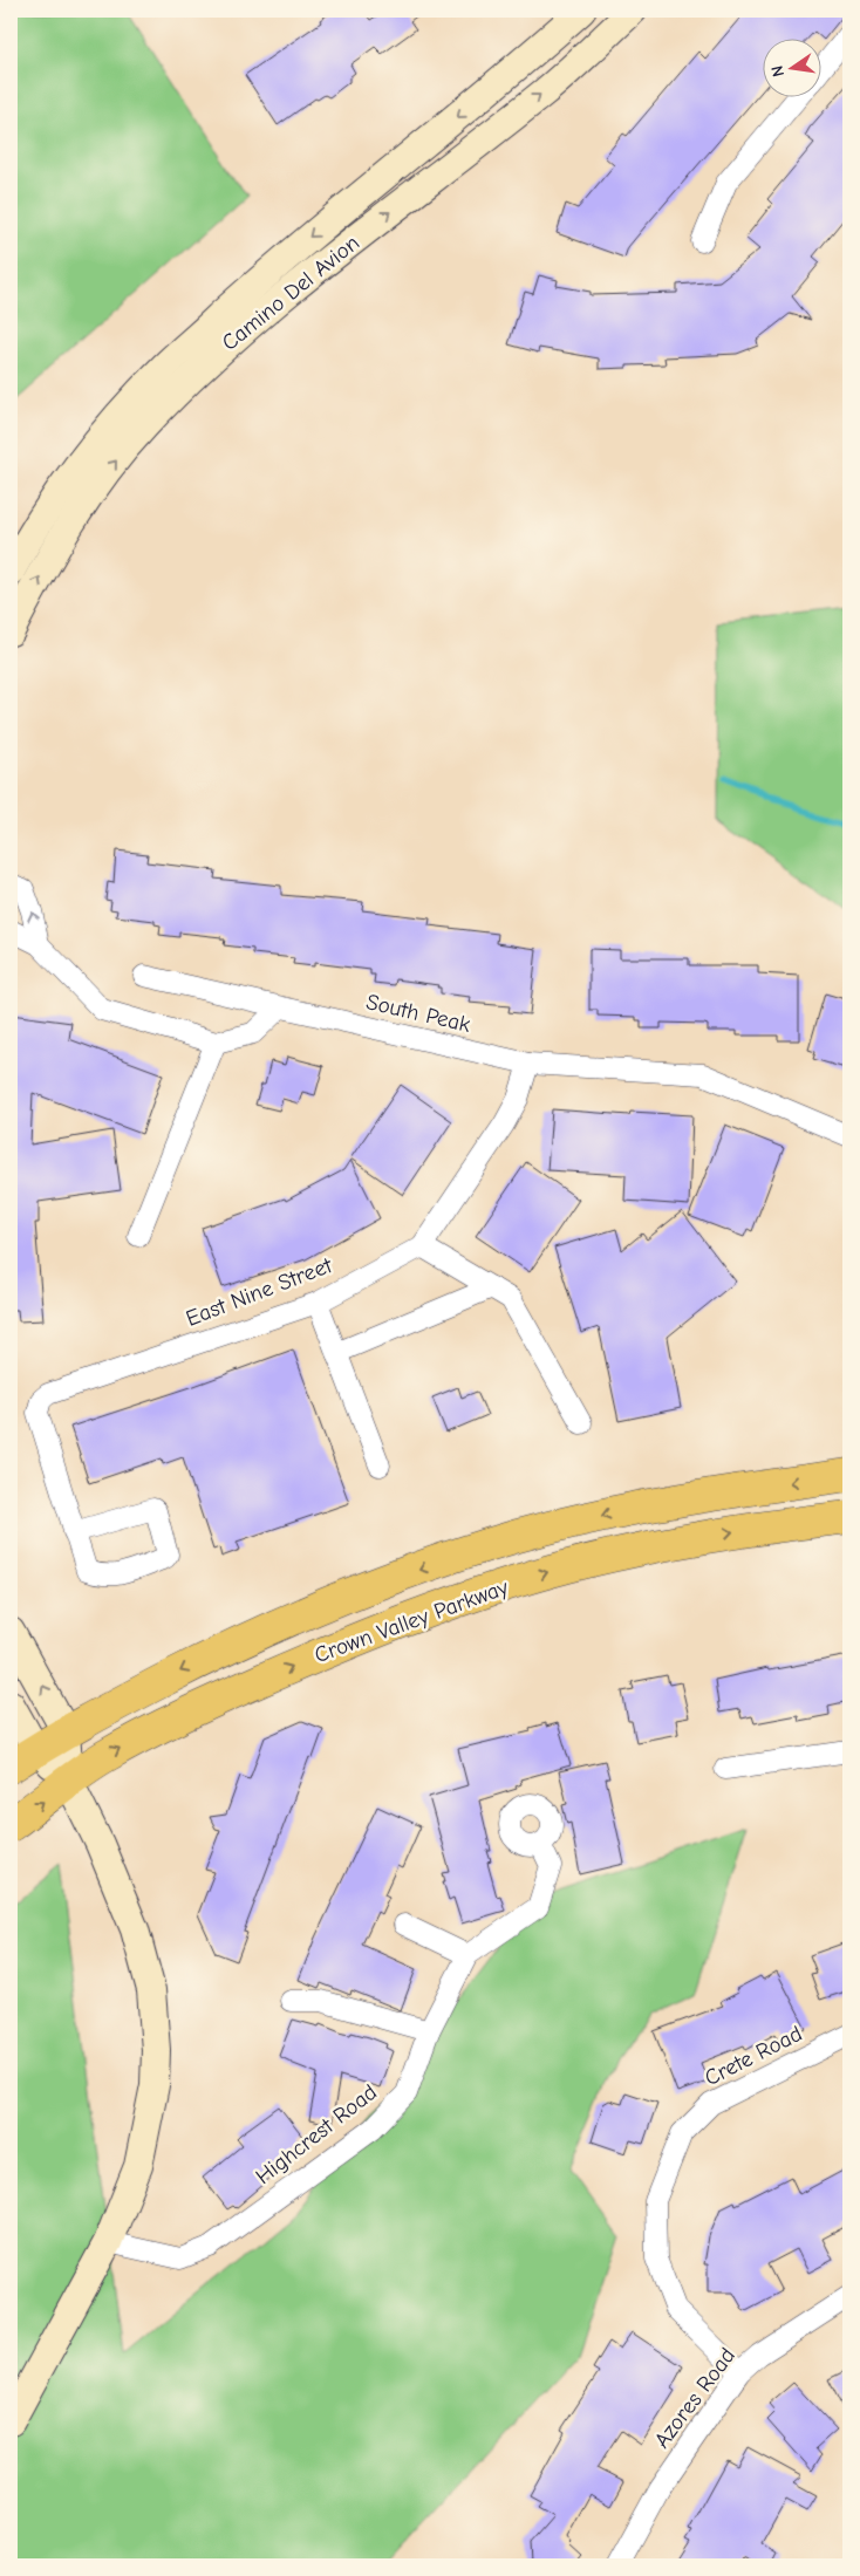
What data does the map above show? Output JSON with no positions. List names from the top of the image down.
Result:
{
  "streets": {
    "main road": ["Camino Del Avion", "Crown Valley Parkway"],
    "street": [
      "South Peak",
      "East Nine Street",
      "Crete Road",
      "Highcrest Road",
      "Azores Road"
    ]
  },
  "crossings": [
    ["South Peak", "East Nine Street"],
    ["Crete Road", "Azores Road"]
  ],
  "north": "left"
}
